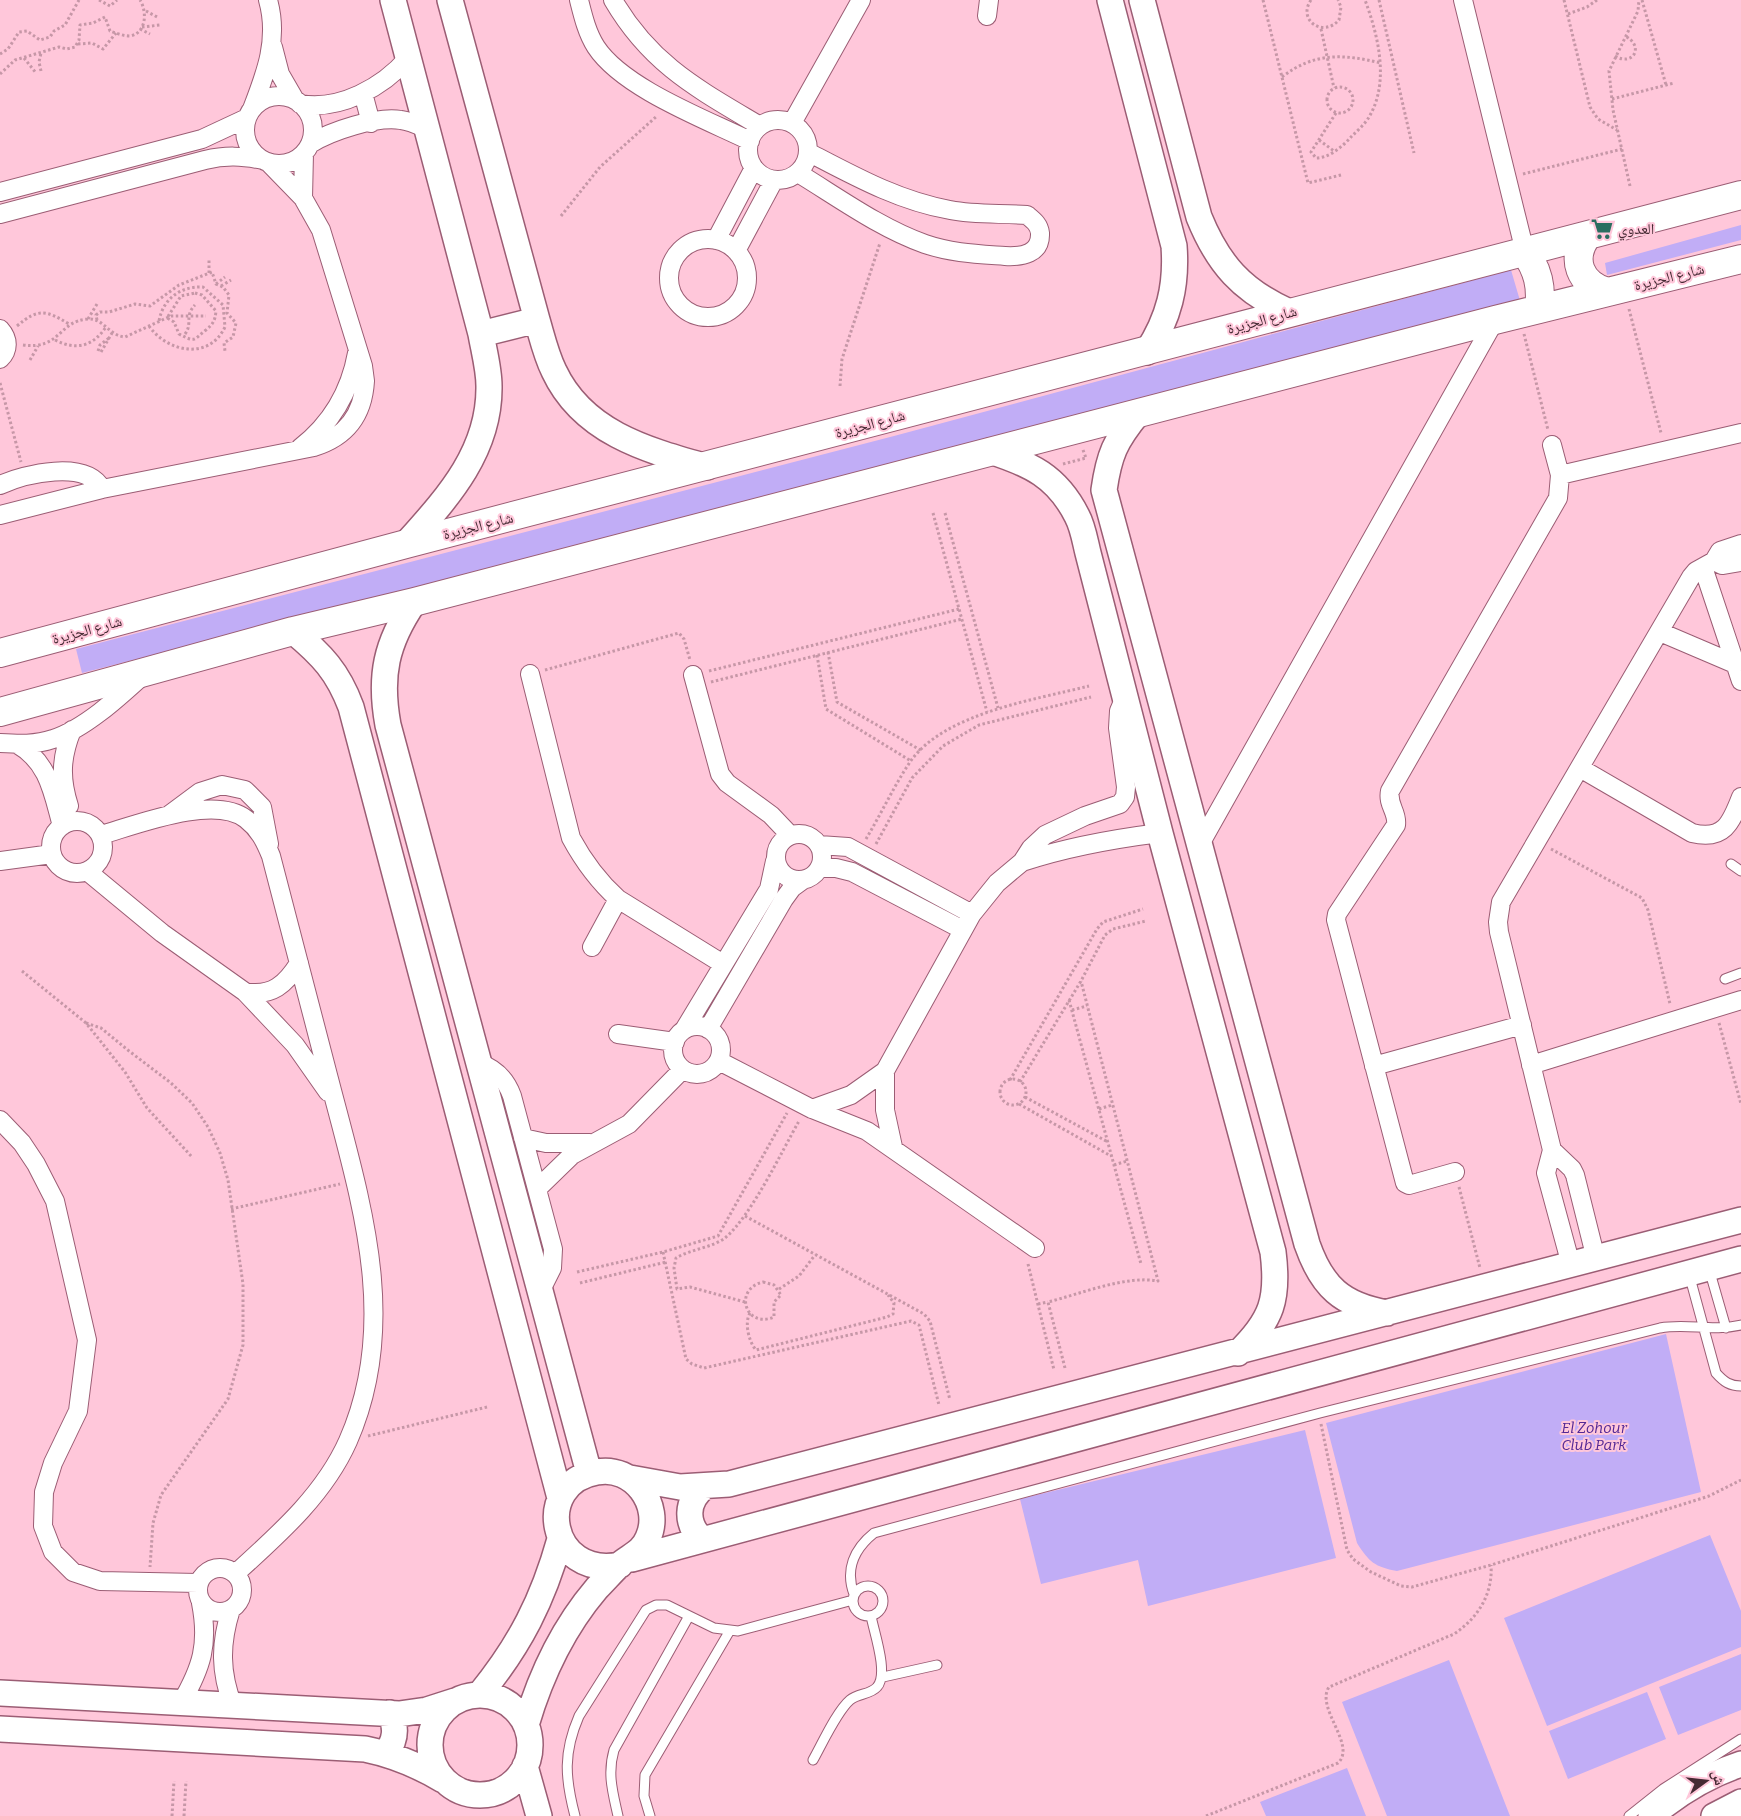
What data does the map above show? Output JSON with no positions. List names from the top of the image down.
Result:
{
  "streets": {
    "main road": ["شارع الجزيرة"]
  },
  "parks": ["El Zohour Club Park"],
  "places": {
    "supermarket": ["العدوي"]
  },
  "north": "right"
}
